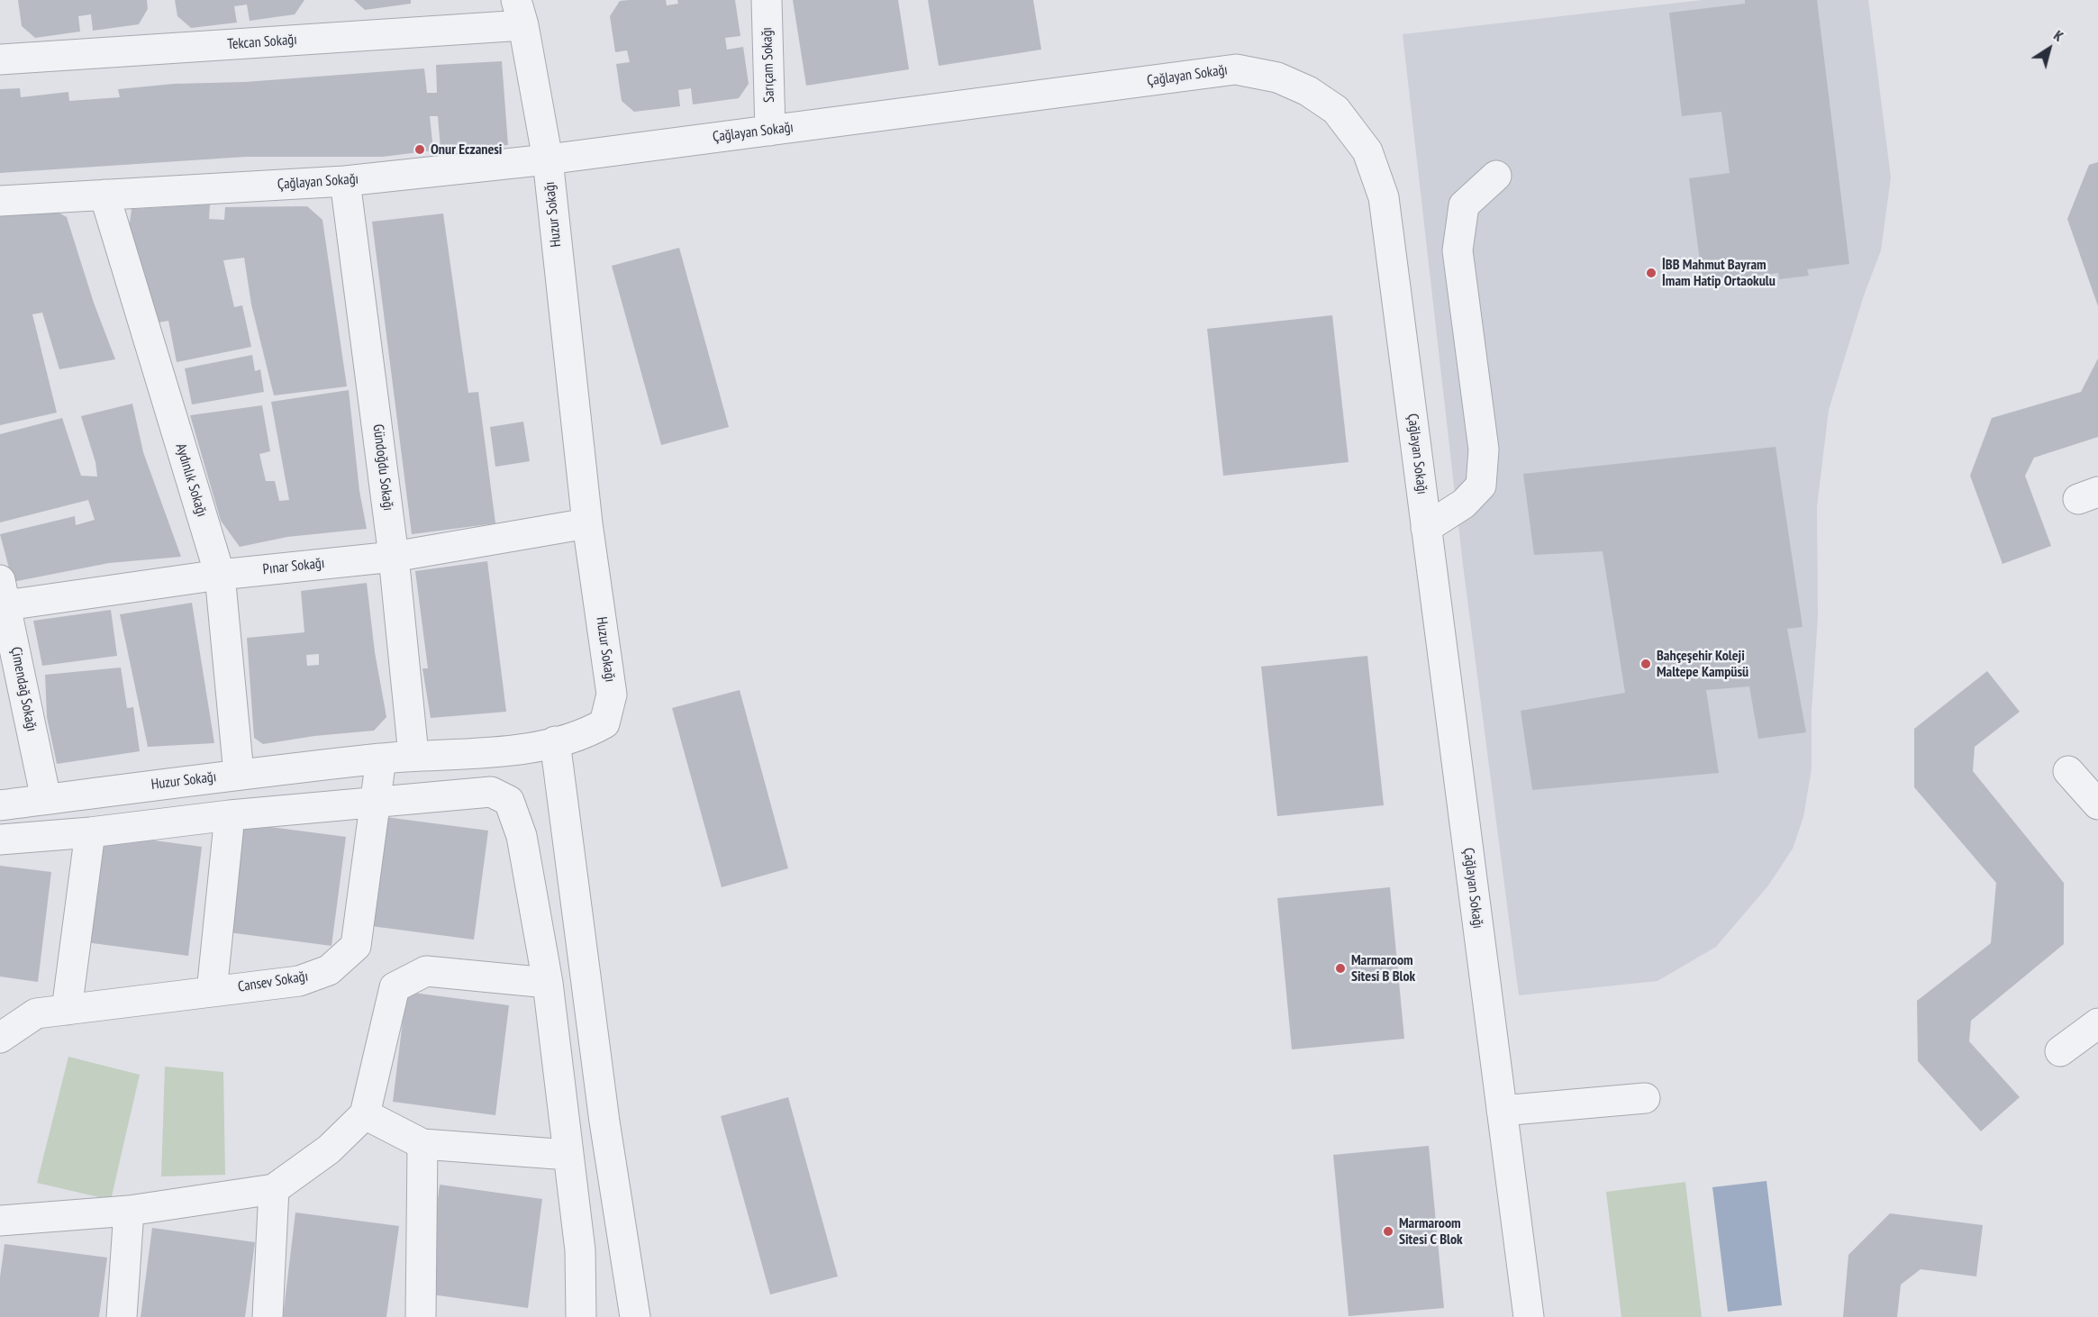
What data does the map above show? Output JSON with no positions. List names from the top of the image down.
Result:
{
  "streets": {
    "street": [
      "Tekcan Sokağı",
      "Sarıçam Sokağı",
      "Çağlayan Sokağı",
      "Huzur Sokağı",
      "Gündoğdu Sokağı",
      "Aydınlık Sokağı",
      "Pınar Sokağı",
      "Çimendağ Sokağı",
      "Cansev Sokağı"
    ]
  },
  "crossings": [
    ["Tekcan Sokağı", "Huzur Sokağı"],
    ["Sarıçam Sokağı", "Çağlayan Sokağı"],
    ["Çağlayan Sokağı", "Huzur Sokağı"],
    ["Çağlayan Sokağı", "Gündoğdu Sokağı"],
    ["Çağlayan Sokağı", "Aydınlık Sokağı"],
    ["Huzur Sokağı", "Gündoğdu Sokağı"],
    ["Huzur Sokağı", "Aydınlık Sokağı"],
    ["Huzur Sokağı", "Pınar Sokağı"],
    ["Huzur Sokağı", "Çimendağ Sokağı"],
    ["Huzur Sokağı", "Cansev Sokağı"],
    ["Gündoğdu Sokağı", "Pınar Sokağı"],
    ["Aydınlık Sokağı", "Pınar Sokağı"],
    ["Pınar Sokağı", "Çimendağ Sokağı"]
  ],
  "places": [
    "Onur Eczanesi",
    "İBB Mahmut Bayram İmam Hatip Ortaokulu",
    "Bahçeşehir Koleji Maltepe Kampüsü",
    "Marmaroom Sitesi B Blok",
    "Marmaroom Sitesi C Blok"
  ],
  "north": "top right"
}
